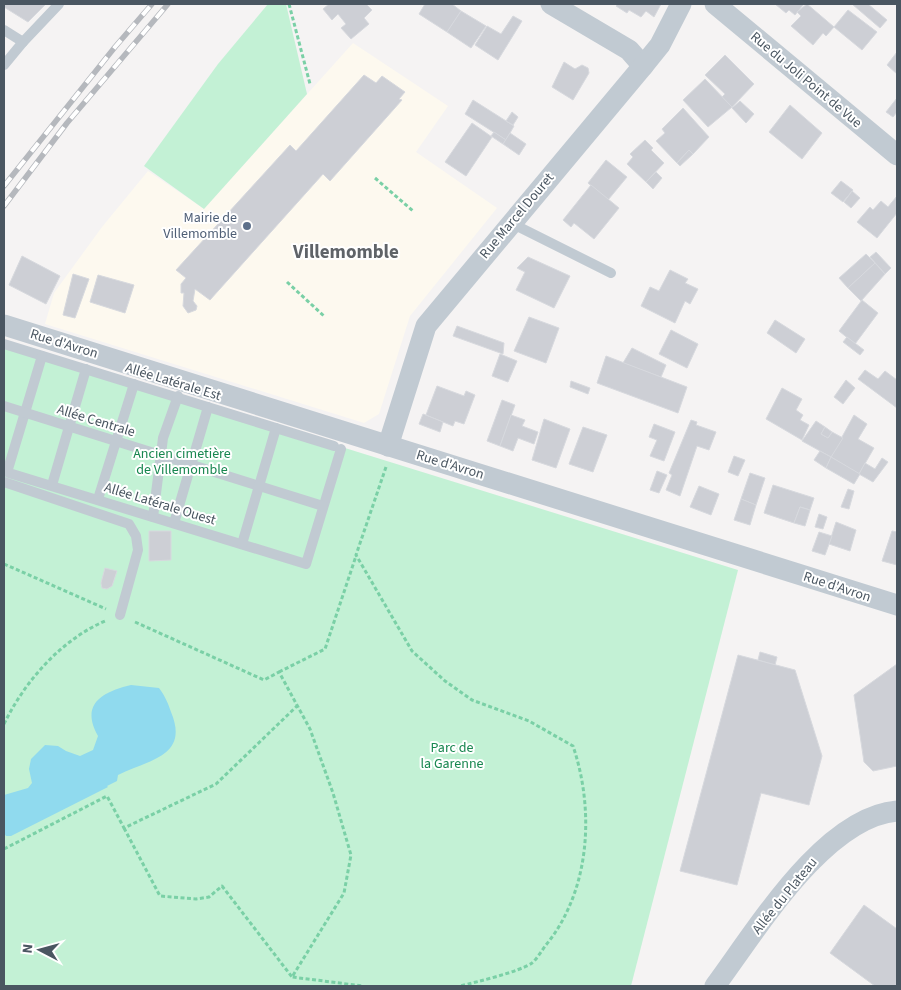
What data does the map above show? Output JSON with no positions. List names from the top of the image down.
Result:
{
  "streets": {
    "street": [
      "Rue du Joli Point de Vue",
      "Rue Marcel Douret",
      "Rue d'Avron",
      "Allée du Plateau"
    ],
    "lane": ["Allée Latérale Est", "Allée Centrale", "Allée Latérale Ouest"]
  },
  "crossings": [
    ["Rue Marcel Douret", "Rue d'Avron"],
    ["Allée Latérale Est", "Allée Centrale"],
    ["Allée Latérale Est", "Allée Latérale Ouest"],
    ["Allée Centrale", "Allée Latérale Ouest"]
  ],
  "districts": ["Villemomble"],
  "parks": ["Ancien cimetière de Villemomble", "Parc de la Garenne"],
  "places": ["Mairie de Villemomble"],
  "north": "left"
}
